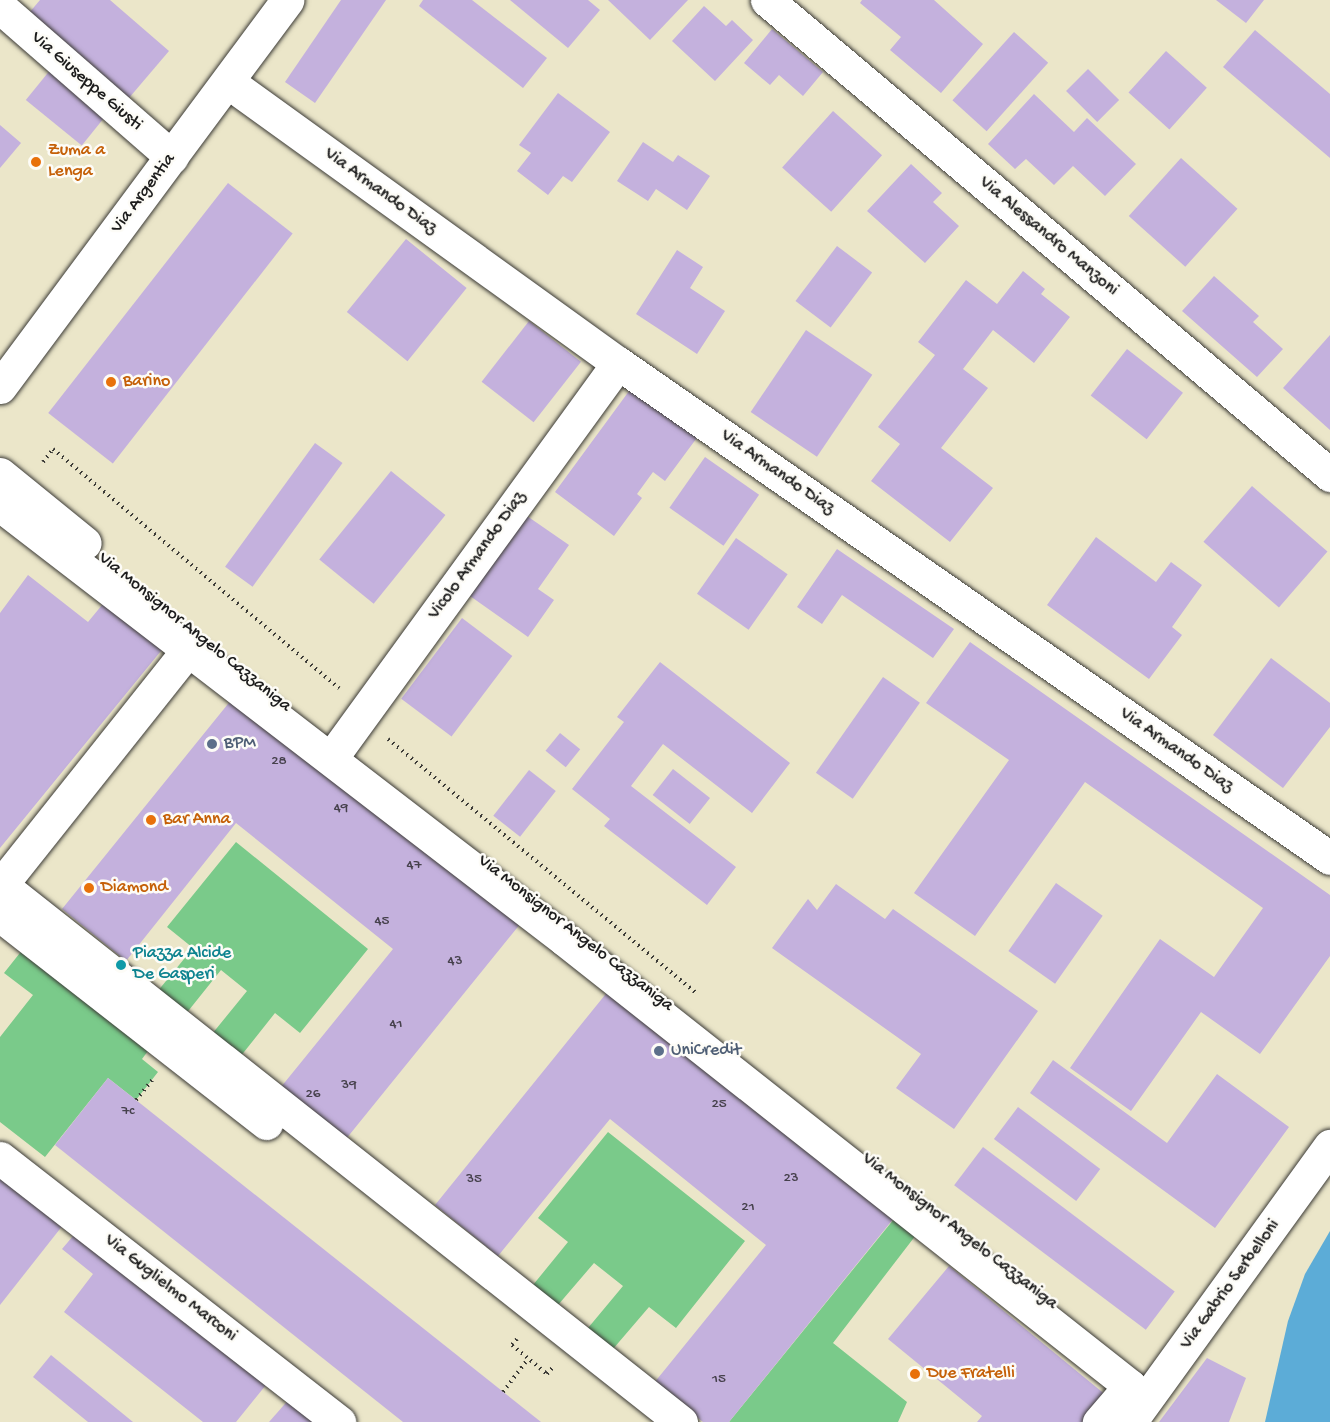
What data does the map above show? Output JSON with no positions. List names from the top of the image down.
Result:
{
  "streets": {
    "street": [
      "Via Giuseppe Giusti",
      "Via Armando Diaz",
      "Via Argentia",
      "Via Alessandro Manzoni",
      "Vicolo Armando Diaz",
      "Via Monsignor Angelo Cazzaniga",
      "Via Gabrio Serbelloni",
      "Via Guglielmo Marconi"
    ]
  },
  "crossings": [
    ["Via Giuseppe Giusti", "Via Argentia"],
    ["Via Armando Diaz", "Via Argentia"],
    ["Via Armando Diaz", "Vicolo Armando Diaz"],
    ["Vicolo Armando Diaz", "Via Monsignor Angelo Cazzaniga"],
    ["Via Monsignor Angelo Cazzaniga", "Via Gabrio Serbelloni"]
  ],
  "places": [
    "Zuma a Lenga",
    "Barino",
    "BPM",
    "Bar Anna",
    "Diamond",
    "Piazza Alcide De Gasperi",
    "UniCredit",
    "Due Fratelli"
  ],
  "house_numbers": [
    "28",
    "49",
    "47",
    "45",
    "43",
    "41",
    "39",
    "26",
    "25",
    "7c",
    "23",
    "35",
    "21",
    "15"
  ]
}
